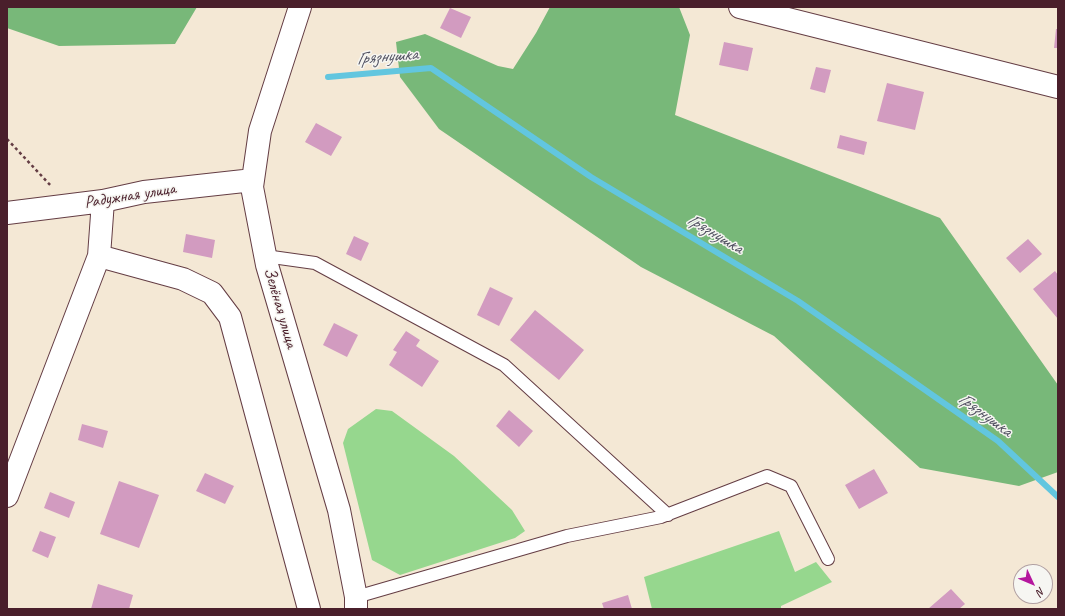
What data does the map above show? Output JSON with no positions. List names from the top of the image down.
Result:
{
  "streets": {
    "street": ["Радужная улица", "Зелёная улица"]
  },
  "crossings": [
    ["Радужная улица", "Зелёная улица"]
  ],
  "water": ["Грязнушка"],
  "north": "bottom right"
}
